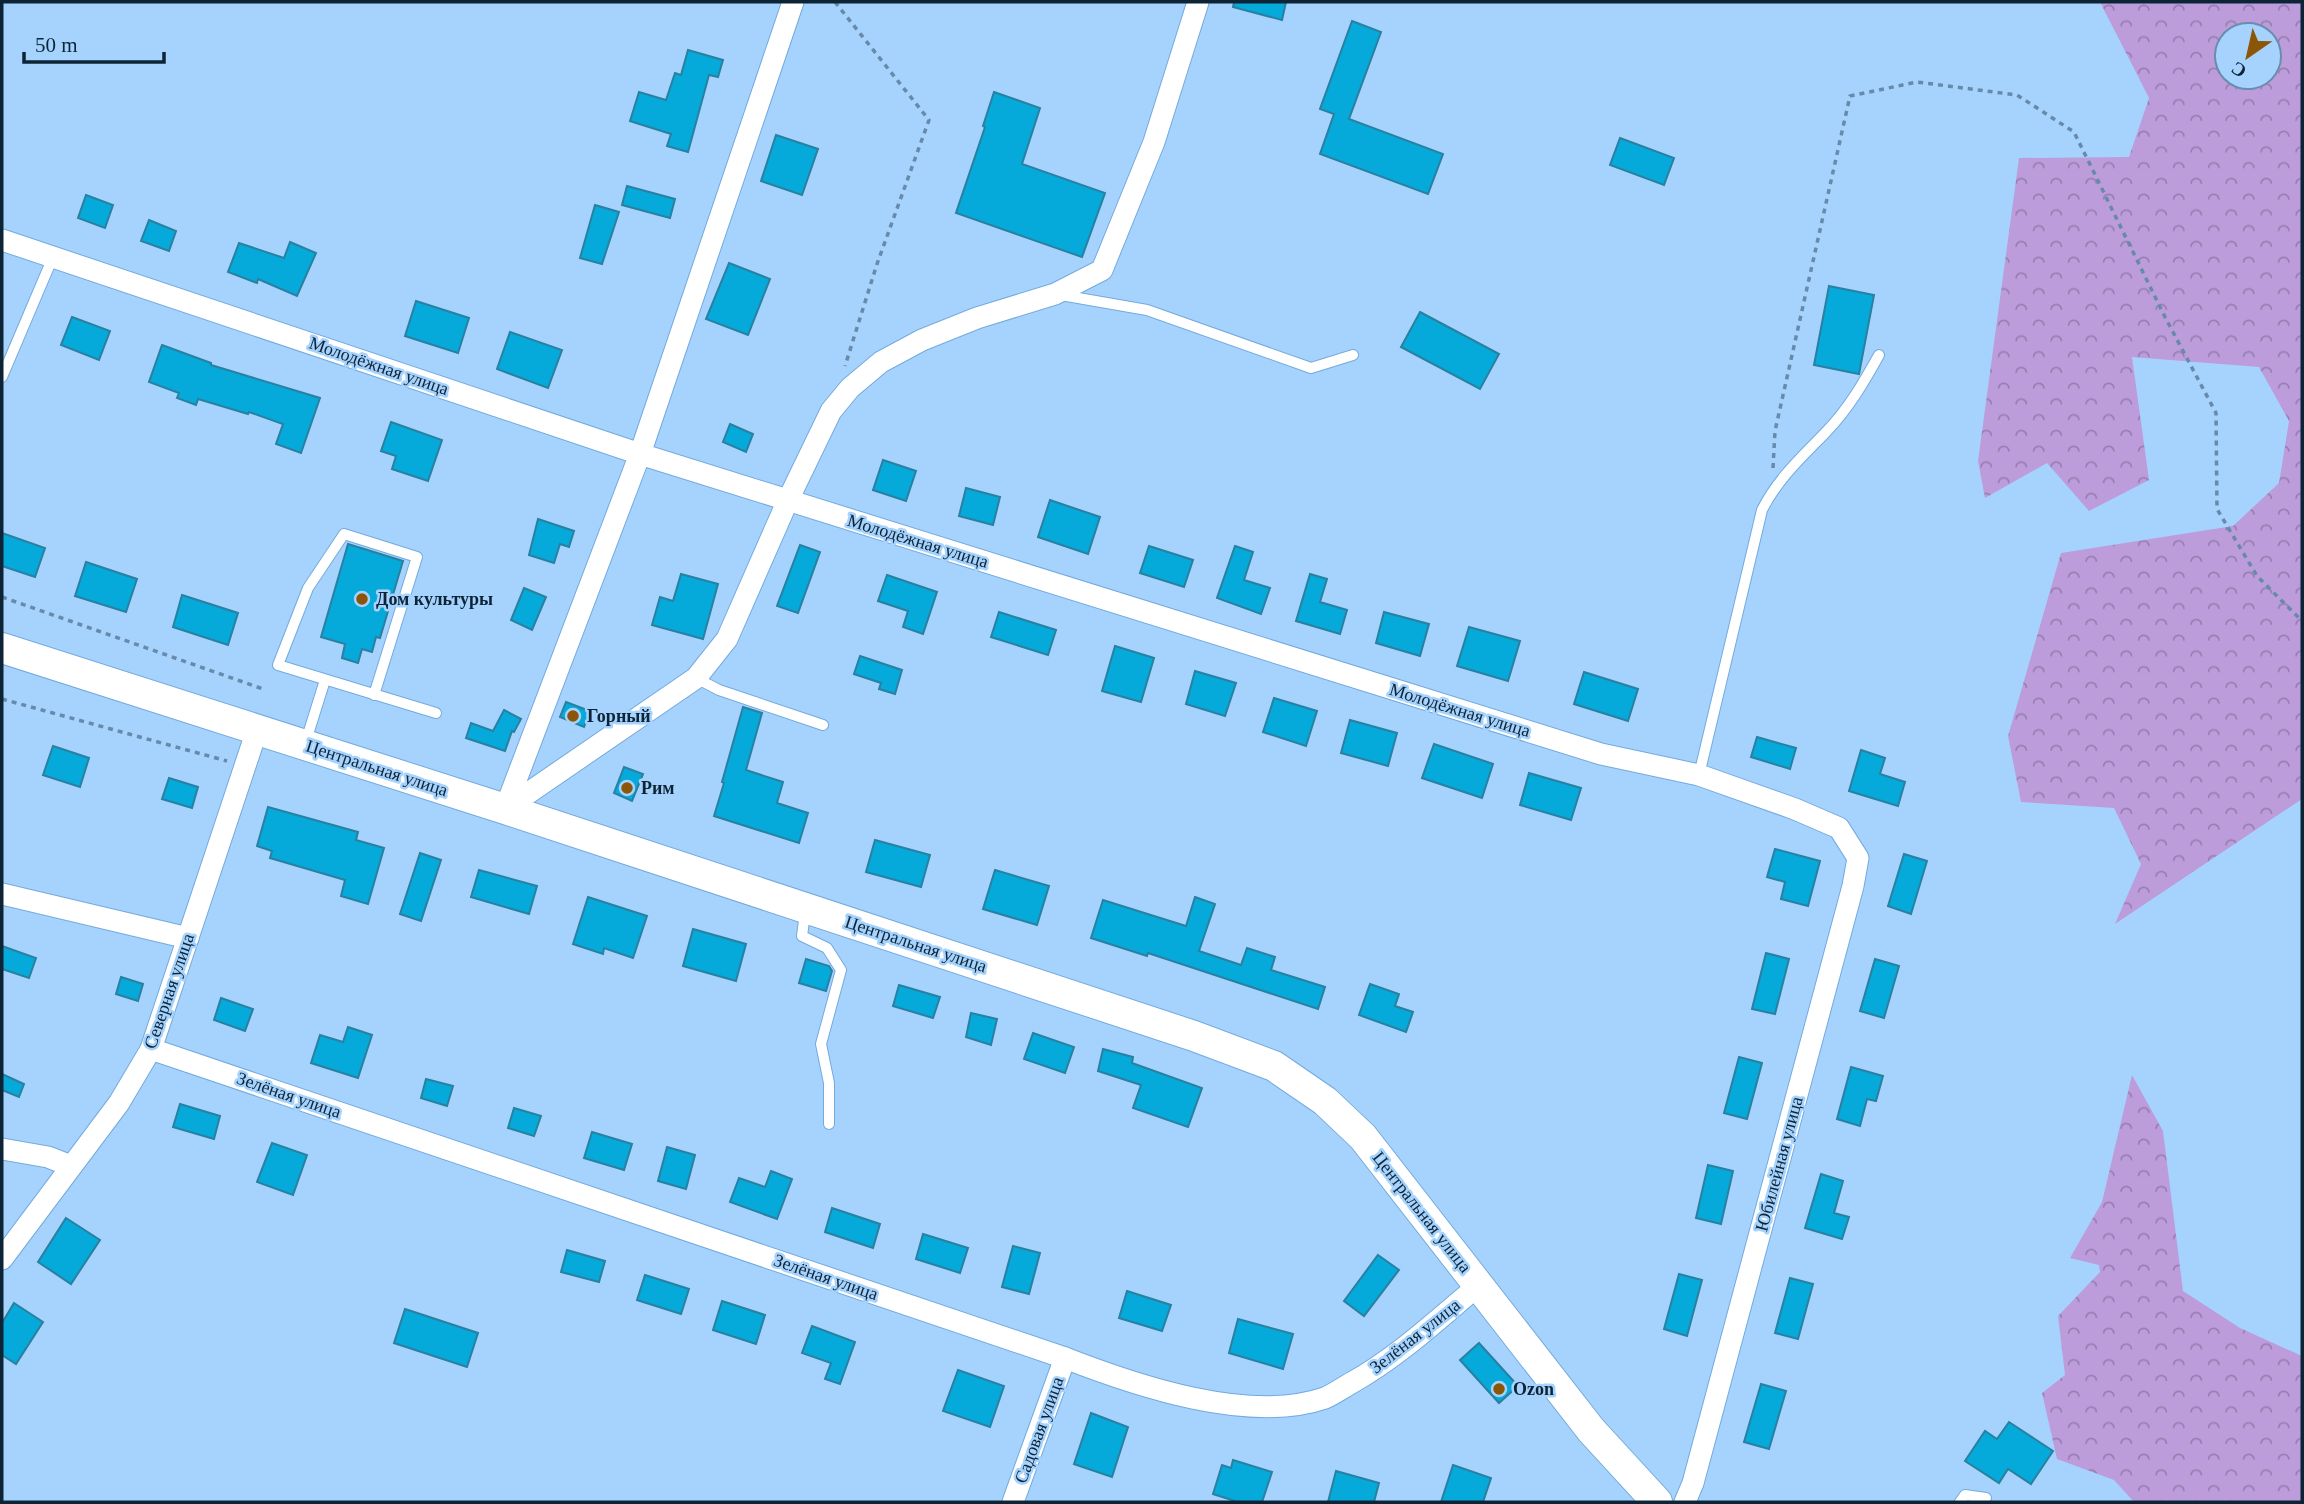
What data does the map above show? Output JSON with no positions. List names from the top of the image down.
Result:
{
  "streets": {
    "street": [
      "Молодёжная улица",
      "Центральная улица",
      "Северная улица",
      "Зелёная улица",
      "Юбилейная улица",
      "Садовая улица"
    ]
  },
  "crossings": [
    ["Молодёжная улица", "Юбилейная улица"],
    ["Центральная улица", "Северная улица"],
    ["Центральная улица", "Зелёная улица"],
    ["Северная улица", "Зелёная улица"],
    ["Зелёная улица", "Садовая улица"]
  ],
  "places": [
    "Дом культуры",
    "Горный",
    "Рим",
    "Ozon"
  ],
  "scale_bar": "50 m",
  "north": "bottom left"
}
